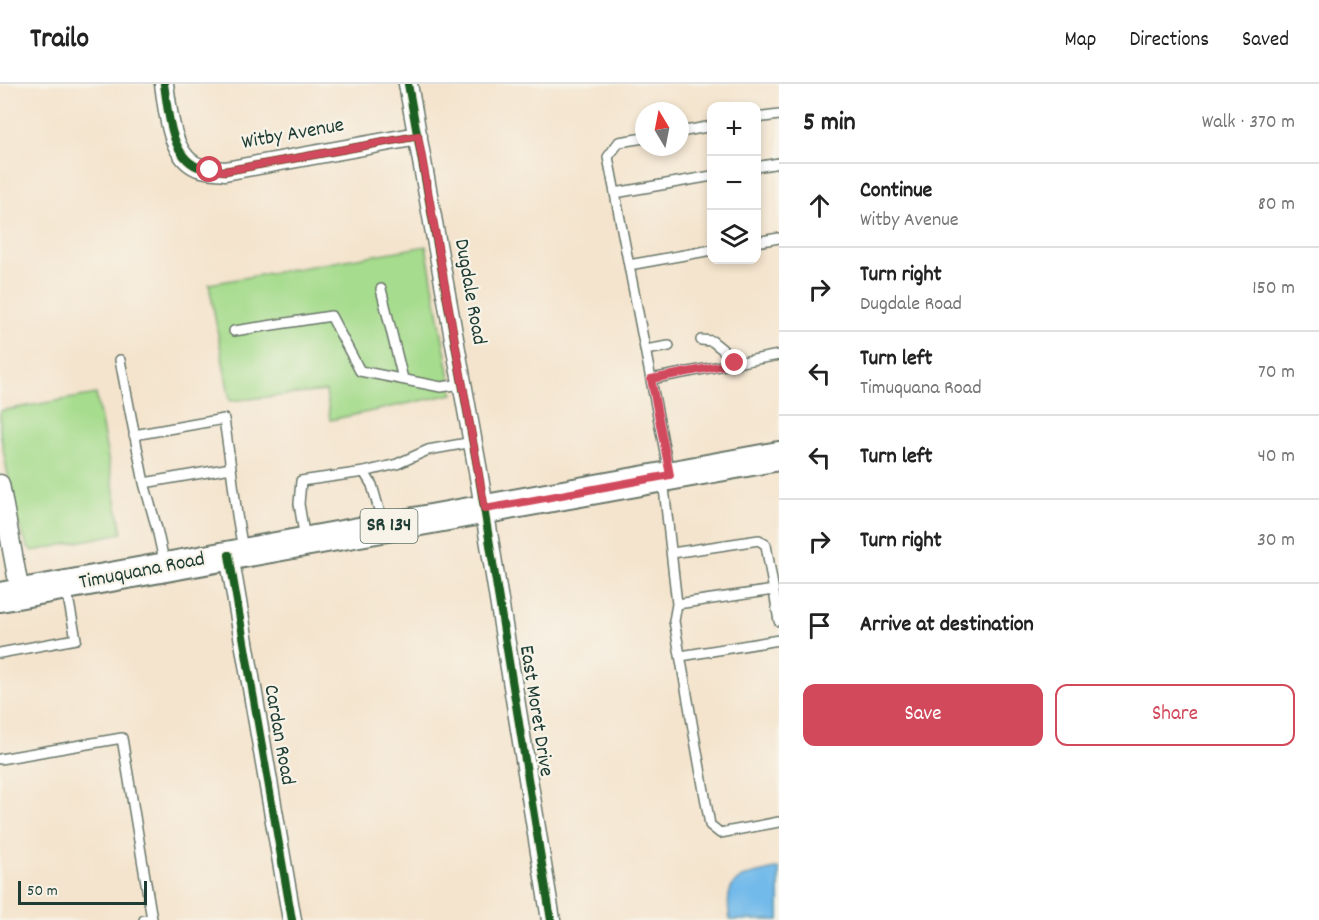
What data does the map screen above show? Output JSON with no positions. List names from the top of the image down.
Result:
{
  "streets": {
    "main road": ["SR 134", "Timuquana Road"],
    "street": [
      "Witby Avenue",
      "Dugdale Road",
      "East Moret Drive",
      "Cardan Road"
    ]
  },
  "crossings": [
    ["Witby Avenue", "Dugdale Road"],
    ["Dugdale Road", "Timuquana Road"],
    ["Dugdale Road", "East Moret Drive"],
    ["Timuquana Road", "East Moret Drive"],
    ["Timuquana Road", "Cardan Road"]
  ],
  "scale_bar": "50 m",
  "north": "top",
  "page": {
    "header": "Trailo",
    "nav": ["Map", "Directions", "Saved"],
    "heading": ["5 min", "Walk · 370 m"],
    "map_buttons": ["+", "−"],
    "list": [
      ["Continue", "Witby Avenue", "80 m"],
      ["Turn right", "Dugdale Road", "150 m"],
      ["Turn left", "Timuquana Road", "70 m"],
      ["Turn left", "40 m"],
      ["Turn right", "30 m"],
      "Arrive at destination"
    ],
    "buttons": ["Save", "Share"],
    "scale": "50 m"
  }
}
